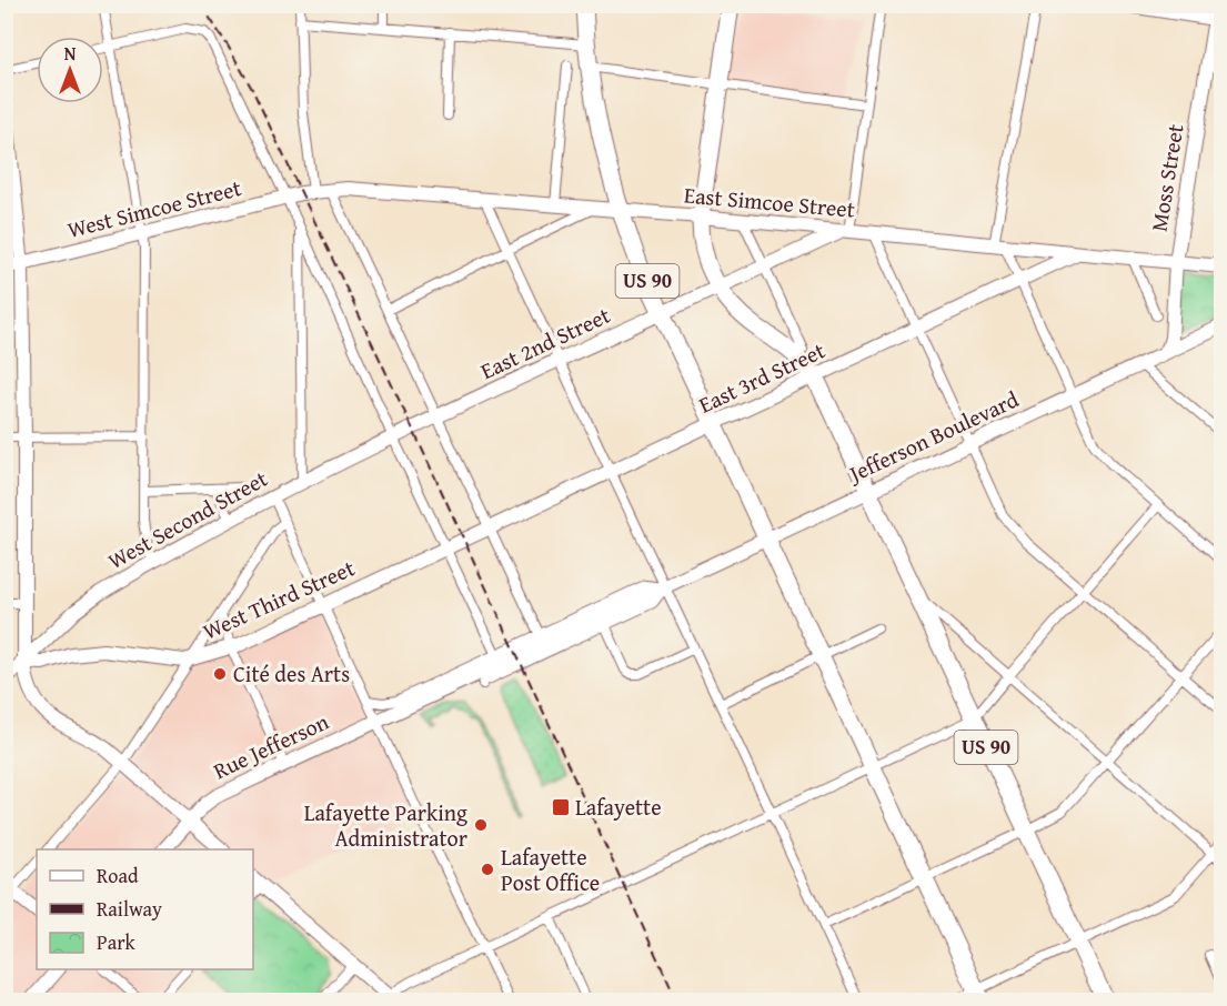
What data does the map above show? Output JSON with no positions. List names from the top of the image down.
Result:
{
  "streets": {
    "highway": ["US 90"],
    "street": [
      "Moss Street",
      "East Simcoe Street",
      "West Simcoe Street",
      "East 2nd Street",
      "East 3rd Street",
      "Jefferson Boulevard",
      "West Second Street",
      "West Third Street",
      "Rue Jefferson"
    ]
  },
  "crossings": [
    ["Moss Street", "East Simcoe Street"],
    ["Moss Street", "Jefferson Boulevard"],
    ["East Simcoe Street", "West Simcoe Street"],
    ["East Simcoe Street", "US 90"],
    ["East Simcoe Street", "East 2nd Street"],
    ["East Simcoe Street", "East 3rd Street"],
    ["US 90", "East 2nd Street"],
    ["US 90", "East 3rd Street"],
    ["US 90", "Jefferson Boulevard"],
    ["East 2nd Street", "West Second Street"],
    ["East 3rd Street", "West Third Street"],
    ["Jefferson Boulevard", "Rue Jefferson"],
    ["West Second Street", "West Third Street"]
  ],
  "places": {
    "other": ["Cité des Arts", "Lafayette Parking Administrator", "Lafayette Post Office"],
    "transit": ["Lafayette"]
  },
  "legend": ["Road", "Railway", "Park"],
  "north": "top"
}
